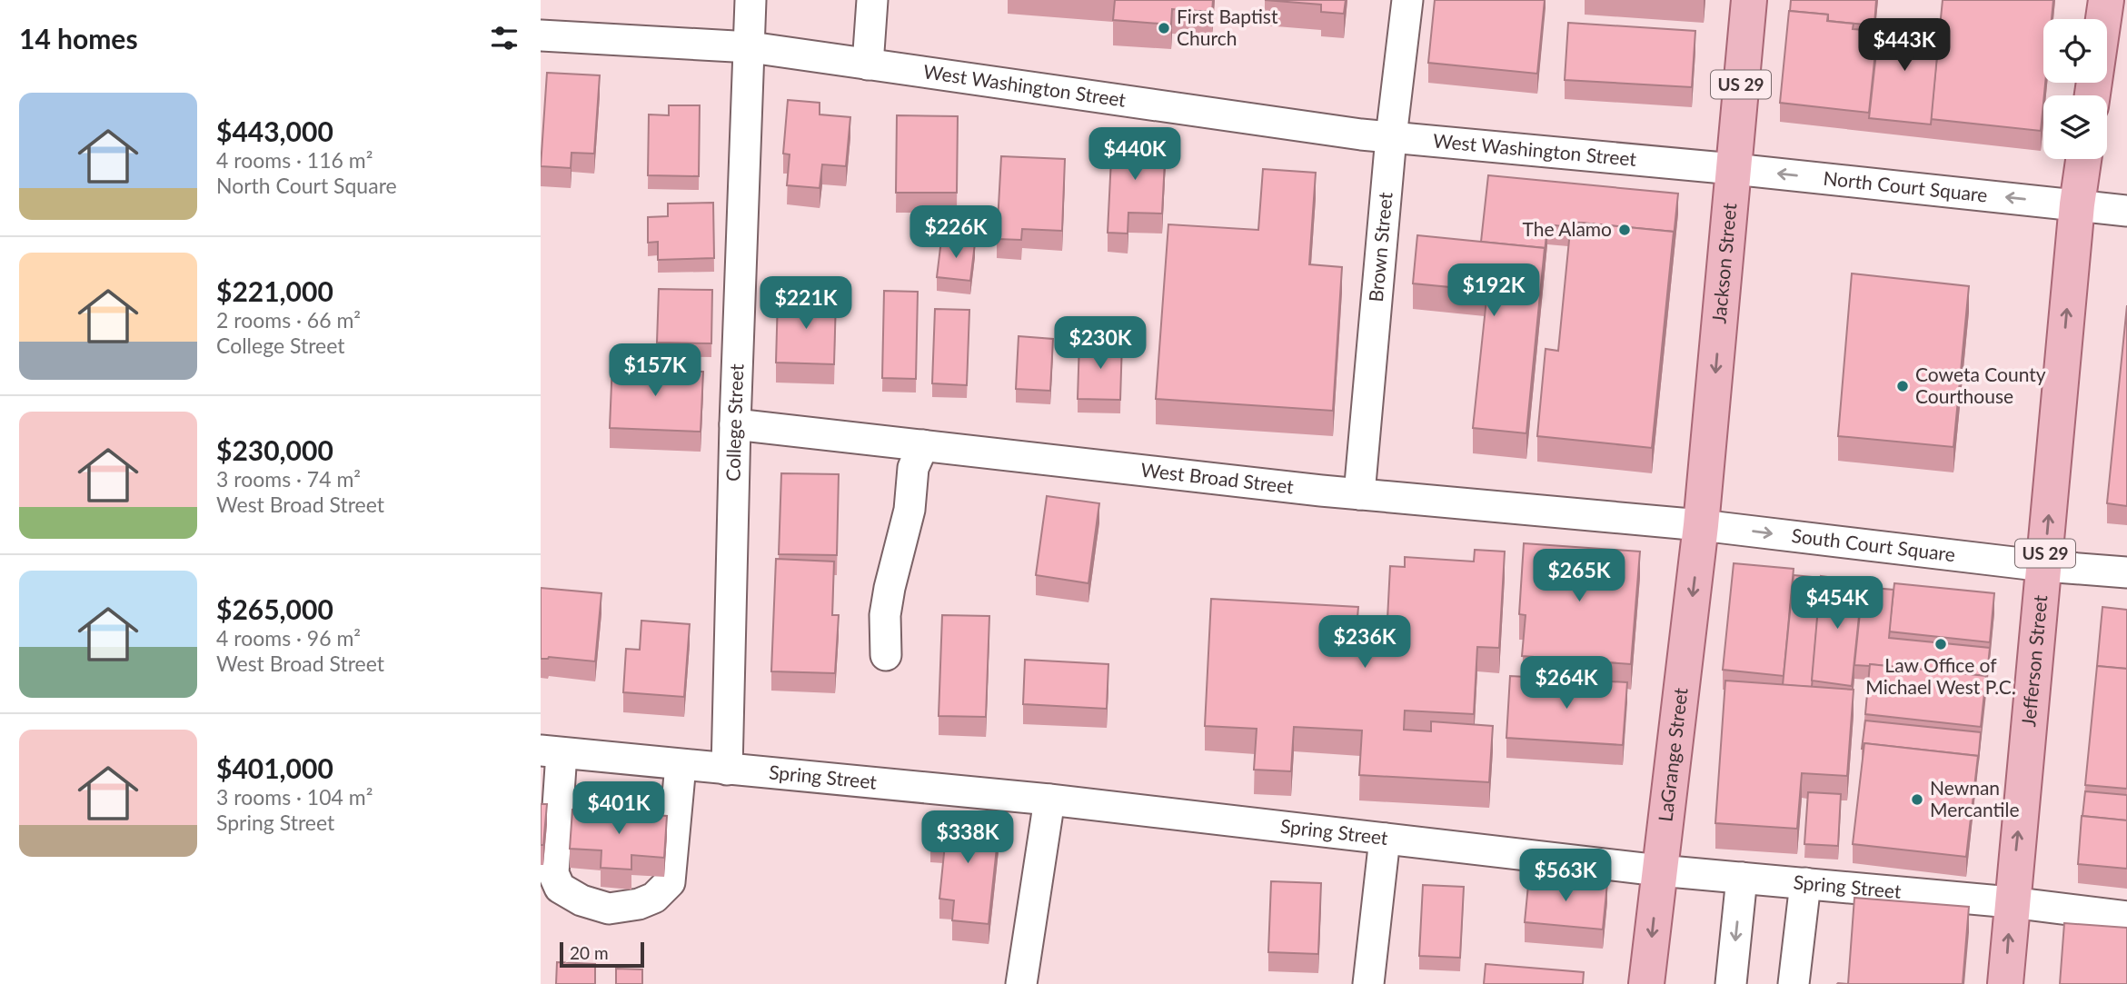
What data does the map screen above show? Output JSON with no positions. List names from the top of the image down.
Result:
{
  "streets": {
    "main road": [
      "US 29",
      "Jackson Street",
      "Jefferson Street",
      "LaGrange Street"
    ],
    "street": [
      "West Washington Street",
      "North Court Square",
      "Brown Street",
      "College Street",
      "West Broad Street",
      "South Court Square",
      "Spring Street"
    ]
  },
  "crossings": [
    ["West Washington Street", "North Court Square"],
    ["West Washington Street", "Brown Street"],
    ["West Washington Street", "Jackson Street"],
    ["West Washington Street", "College Street"],
    ["North Court Square", "Jackson Street"],
    ["North Court Square", "Jefferson Street"],
    ["Brown Street", "West Broad Street"],
    ["Jackson Street", "West Broad Street"],
    ["Jackson Street", "South Court Square"],
    ["Jackson Street", "LaGrange Street"],
    ["College Street", "West Broad Street"],
    ["College Street", "Spring Street"],
    ["West Broad Street", "South Court Square"],
    ["West Broad Street", "LaGrange Street"],
    ["South Court Square", "Jefferson Street"],
    ["South Court Square", "LaGrange Street"],
    ["Jefferson Street", "Spring Street"],
    ["LaGrange Street", "Spring Street"]
  ],
  "one_way": [
    "North Court Square",
    "Jackson Street",
    "South Court Square",
    "Jefferson Street",
    "LaGrange Street"
  ],
  "places": [
    "First Baptist Church",
    "The Alamo",
    "Coweta County Courthouse",
    "Law Office of Michael West P.C.",
    "Newnan Mercantile"
  ],
  "scale_bar": "20 m",
  "page": {
    "heading": "14 homes",
    "price": [
      "$443K",
      "$440K",
      "$226K",
      "$192K",
      "$221K",
      "$230K",
      "$157K",
      "$265K",
      "$454K",
      "$236K",
      "$264K",
      "$401K",
      "$338K",
      "$563K"
    ],
    "list": [
      {
        "name": "$443,000",
        "note": "4 rooms · 116 m² · North Court Square"
      },
      {
        "name": "$221,000",
        "note": "2 rooms · 66 m² · College Street"
      },
      {
        "name": "$230,000",
        "note": "3 rooms · 74 m² · West Broad Street"
      },
      {
        "name": "$265,000",
        "note": "4 rooms · 96 m² · West Broad Street"
      },
      {
        "name": "$401,000",
        "note": "3 rooms · 104 m² · Spring Street"
      }
    ],
    "scale": "20 m"
  }
}
